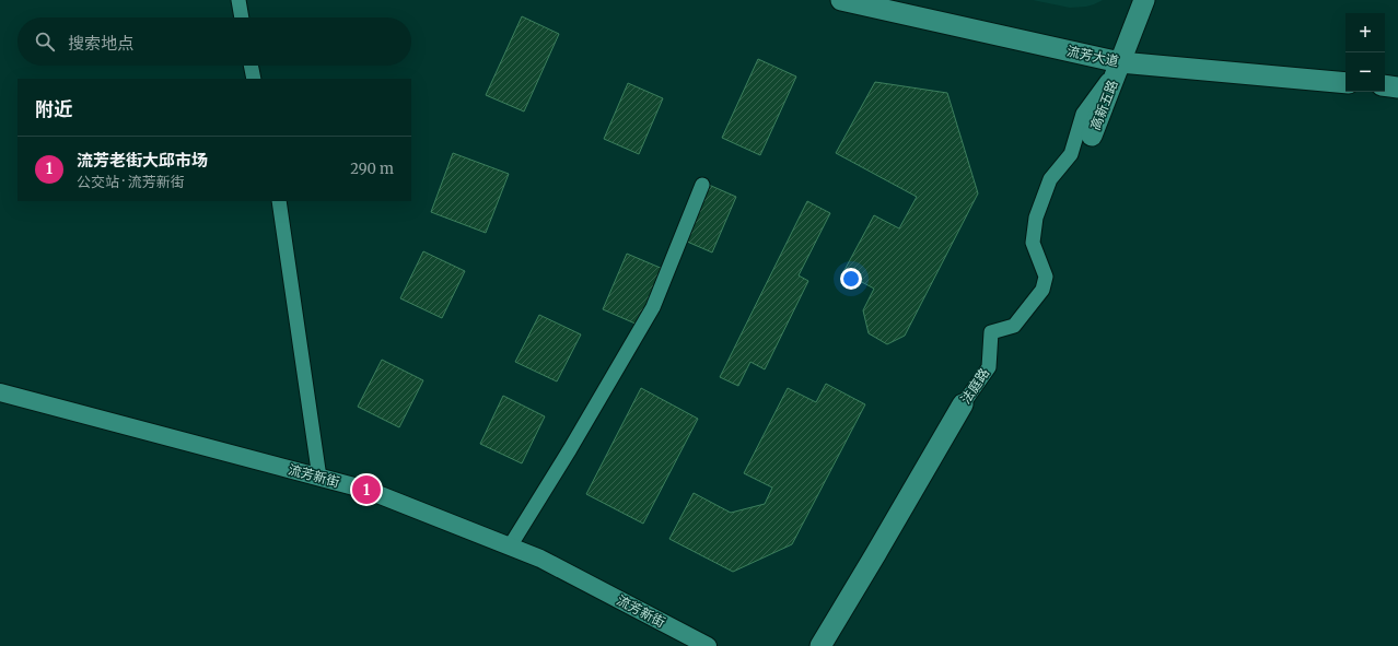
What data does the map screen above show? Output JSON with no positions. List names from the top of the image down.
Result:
{
  "streets": {
    "main road": ["流芳大道", "高新五路", "法庭路"],
    "street": ["流芳新街"]
  },
  "crossings": [
    ["流芳大道", "高新五路"],
    ["流芳大道", "法庭路"],
    ["高新五路", "法庭路"]
  ],
  "page": {
    "map_buttons": ["+", "−"],
    "search": "搜索地点",
    "heading": "附近",
    "list": [
      {
        "mark": "1",
        "name": "流芳老街大邱市场",
        "note": "公交站 · 流芳新街",
        "value": "290 m"
      }
    ],
    "pins": "1"
  }
}
